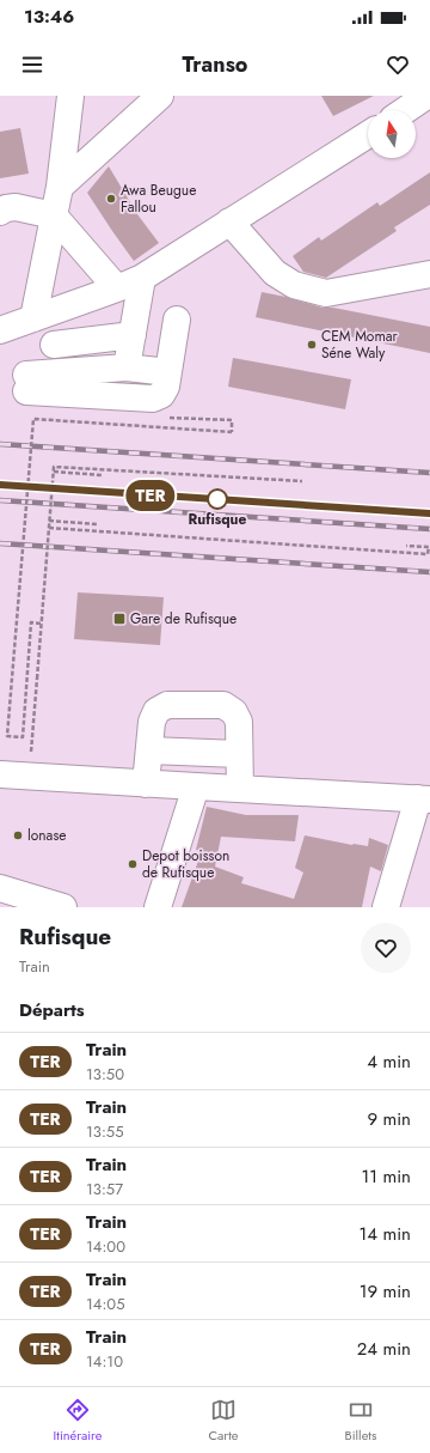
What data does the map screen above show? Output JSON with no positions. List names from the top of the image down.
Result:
{
  "places": {
    "other": [
      "Awa Beugue Fallou",
      "CEM Momar Séne Waly",
      "Rufisque",
      "lonase",
      "Depot boisson de Rufisque"
    ],
    "transit": ["Gare de Rufisque"]
  },
  "north": "top",
  "page": {
    "status": "13:46",
    "header": "Transo",
    "on_map": "TER",
    "heading": [
      ["Rufisque", "Train"],
      "Départs"
    ],
    "list": [
      {
        "mark": "TER",
        "name": "Train",
        "note": "13:50",
        "value": "4 min"
      },
      {
        "mark": "TER",
        "name": "Train",
        "note": "13:55",
        "value": "9 min"
      },
      {
        "mark": "TER",
        "name": "Train",
        "note": "13:57",
        "value": "11 min"
      },
      {
        "mark": "TER",
        "name": "Train",
        "note": "14:00",
        "value": "14 min"
      },
      {
        "mark": "TER",
        "name": "Train",
        "note": "14:05",
        "value": "19 min"
      },
      {
        "mark": "TER",
        "name": "Train",
        "note": "14:10",
        "value": "24 min"
      }
    ],
    "tabs": ["Itinéraire", "Carte", "Billets"]
  }
}
